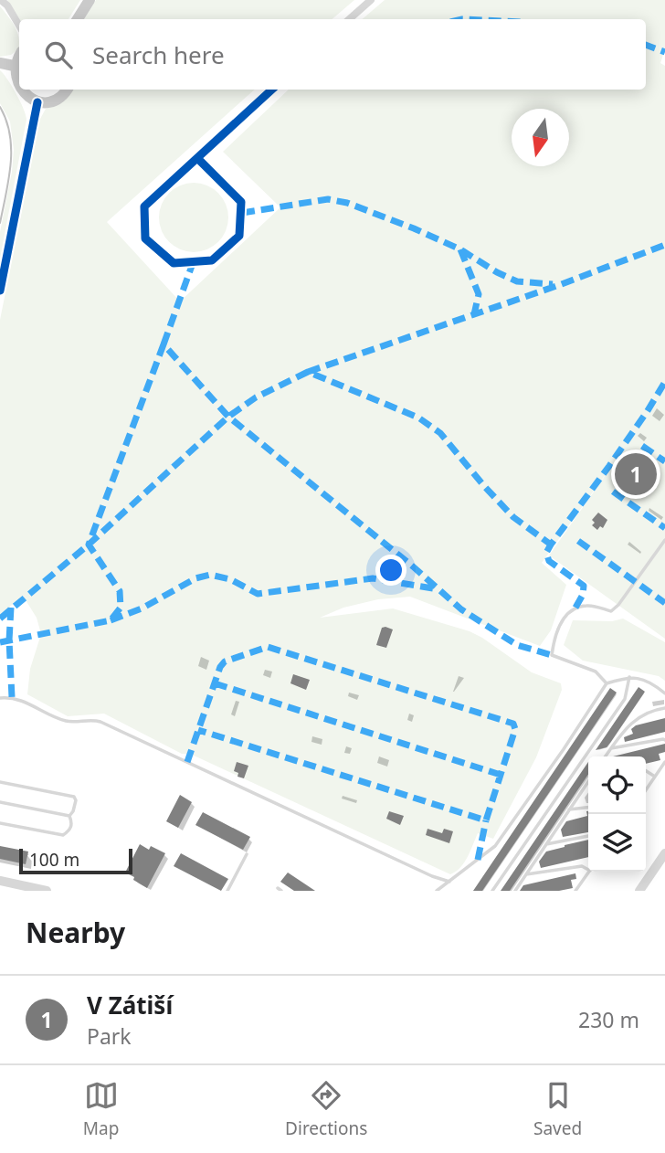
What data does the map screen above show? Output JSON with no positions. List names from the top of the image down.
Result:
{
  "scale_bar": "100 m",
  "north": "bottom",
  "page": {
    "search": "Search here",
    "pins": "1",
    "scale": "100 m",
    "heading": "Nearby",
    "list": [
      {
        "mark": "1",
        "name": "V Zátiší",
        "note": "Park",
        "value": "230 m"
      }
    ],
    "nav": ["Map", "Directions", "Saved"]
  }
}
